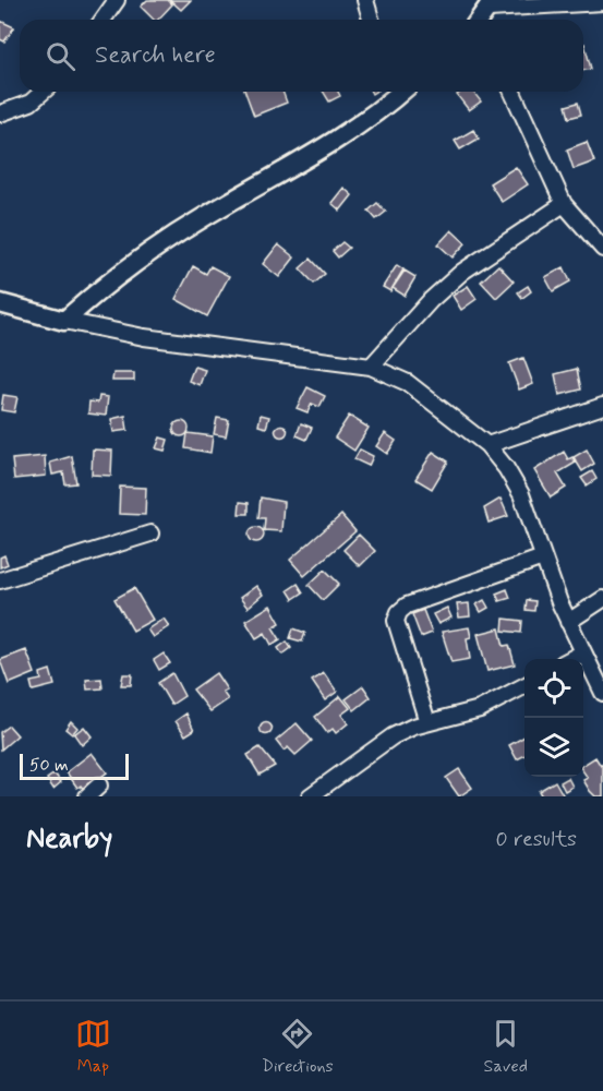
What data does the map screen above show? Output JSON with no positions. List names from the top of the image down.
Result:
{
  "scale_bar": "50 m",
  "page": {
    "search": "Search here",
    "scale": "50 m",
    "heading": ["Nearby", "0 results"],
    "nav": ["Map", "Directions", "Saved"]
  }
}
